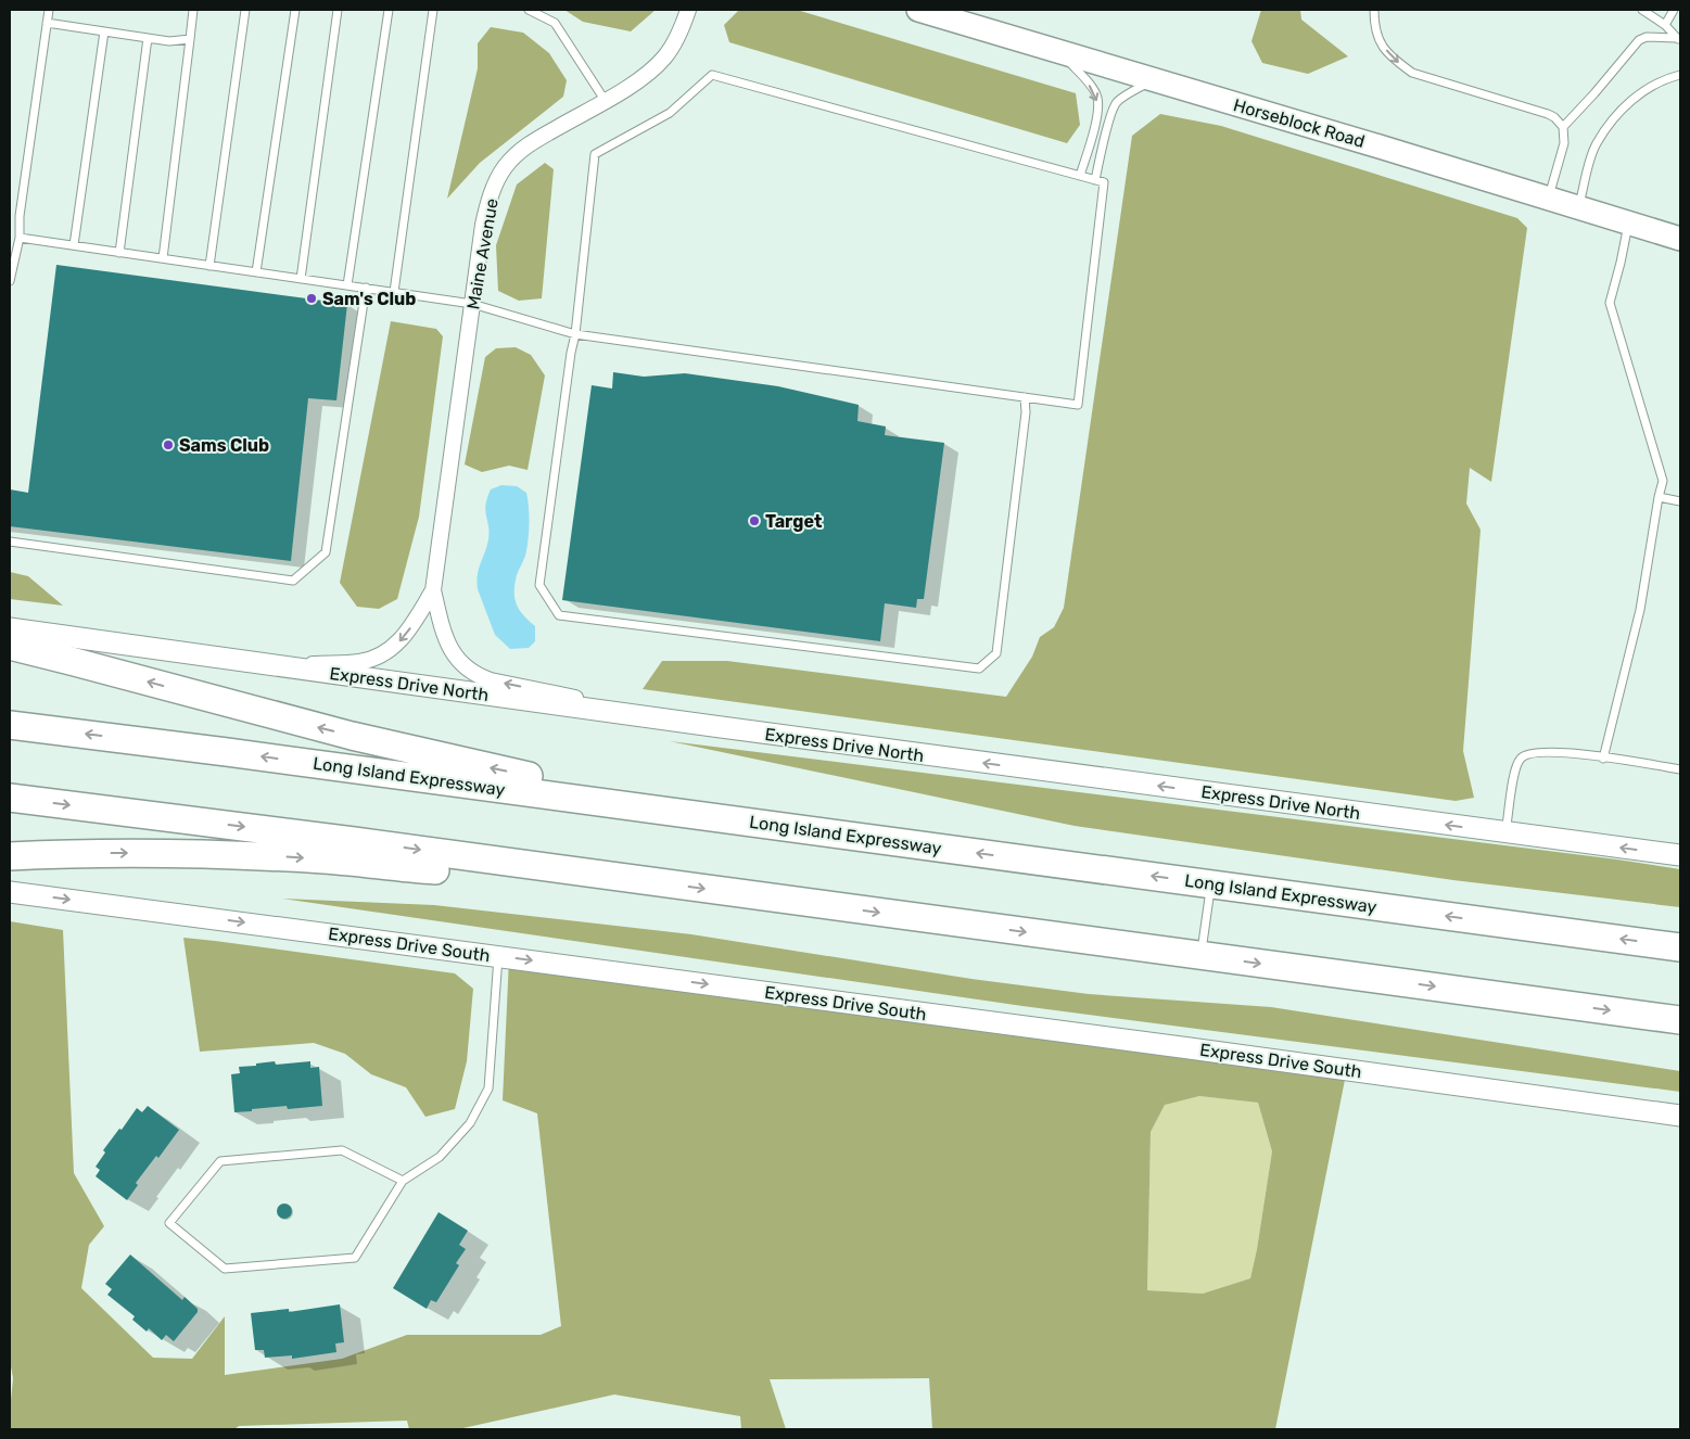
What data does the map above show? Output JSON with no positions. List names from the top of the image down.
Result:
{
  "streets": {
    "highway": ["Long Island Expressway"],
    "main road": ["Horseblock Road", "Express Drive North", "Express Drive South"],
    "street": ["Maine Avenue"]
  },
  "one_way": ["Express Drive North", "Express Drive South"],
  "places": ["Sam's Club", "Sams Club", "Target"]
}
